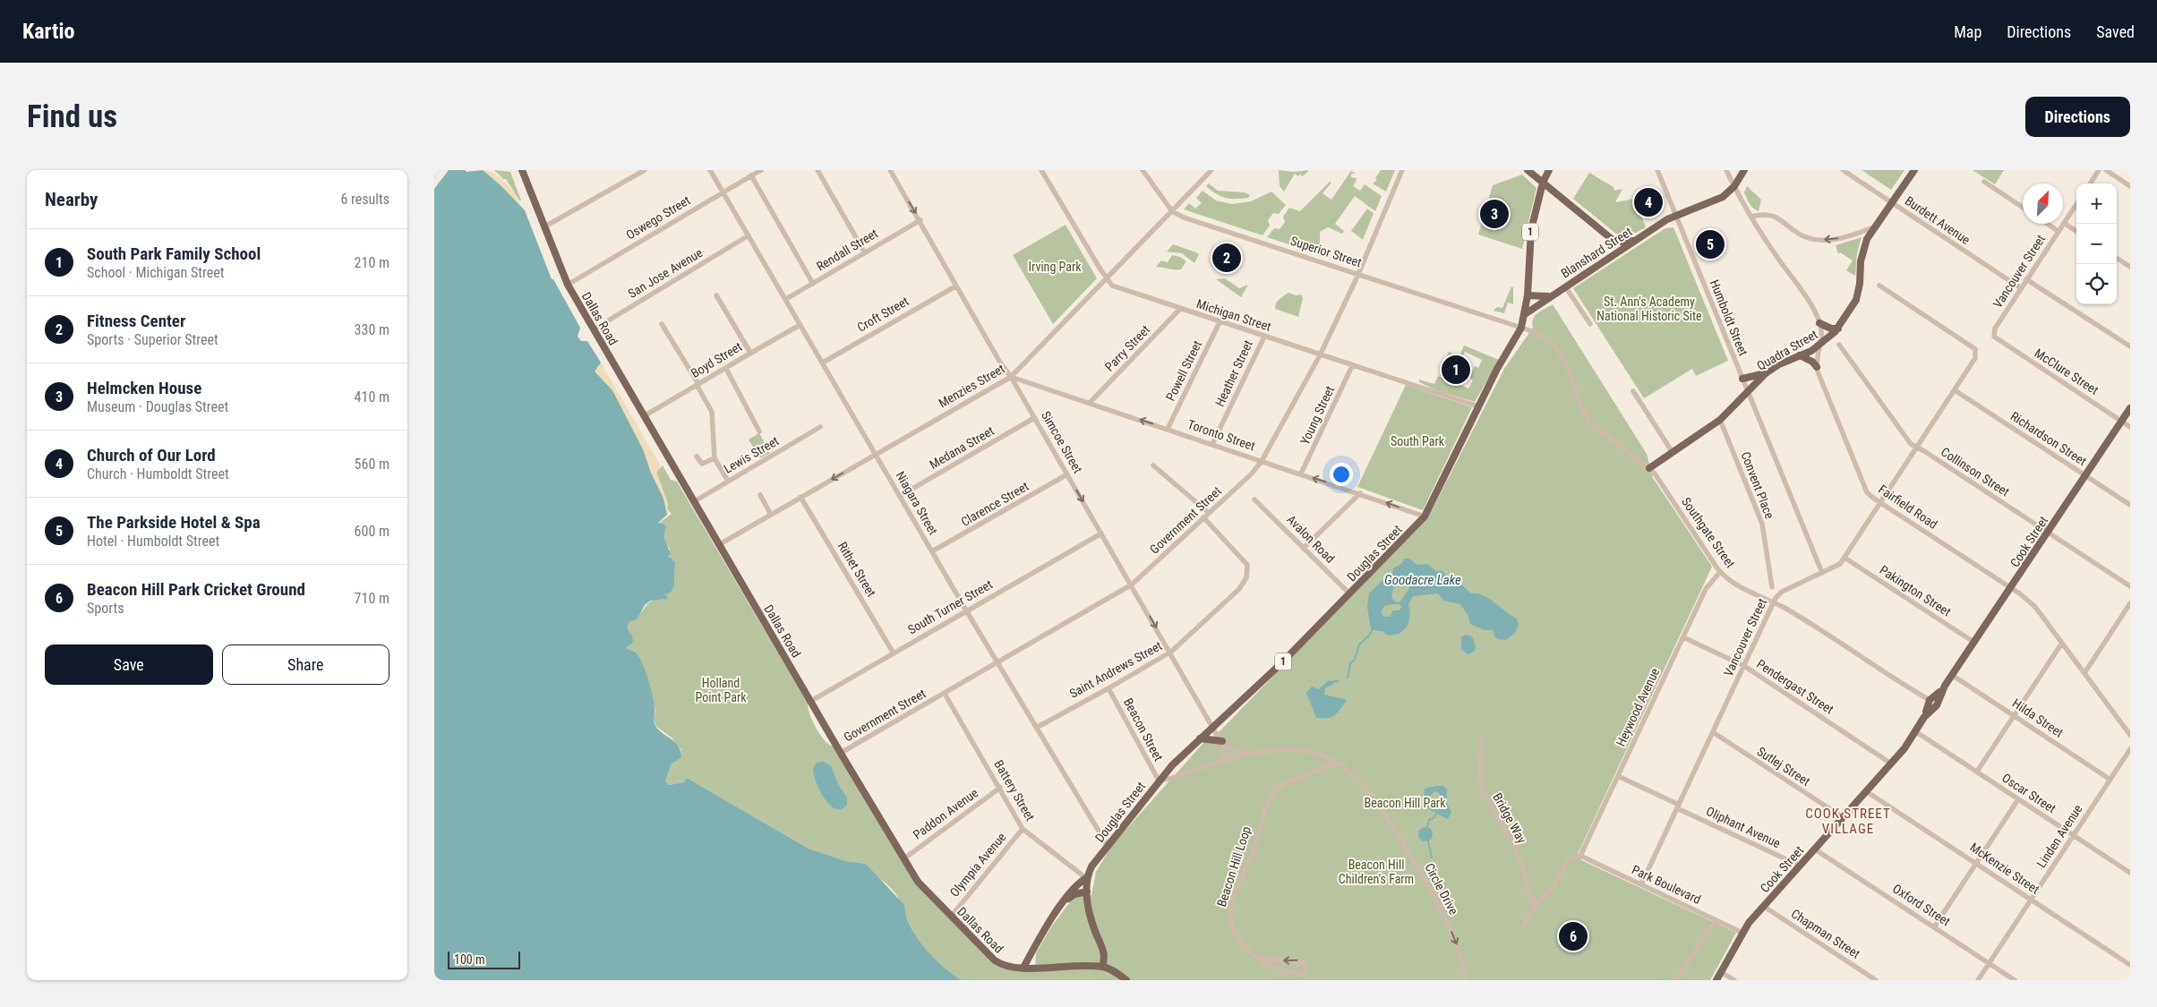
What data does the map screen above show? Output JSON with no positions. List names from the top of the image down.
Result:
{
  "streets": {
    "main road": [
      "1",
      "Blanshard Street",
      "Dallas Road",
      "Quadra Street",
      "Cook Street",
      "Douglas Street"
    ],
    "street": [
      "Oswego Street",
      "Burdett Avenue",
      "Rendall Street",
      "Superior Street",
      "Vancouver Street",
      "San Jose Avenue",
      "Croft Street",
      "Michigan Street",
      "Humboldt Street",
      "Parry Street",
      "Boyd Street",
      "Powell Street",
      "McClure Street",
      "Heather Street",
      "Menzies Street",
      "Young Street",
      "Toronto Street",
      "Richardson Street",
      "Simcoe Street",
      "Medana Street",
      "Lewis Street",
      "Collinson Street",
      "Convent Place",
      "Niagara Street",
      "Clarence Street",
      "Fairfield Road",
      "Government Street",
      "Southgate Street",
      "Avalon Road",
      "Rithet Street",
      "Pakington Street",
      "South Turner Street",
      "Saint Andrews Street",
      "Pendergast Street",
      "Heywood Avenue",
      "Hilda Street",
      "Beacon Street",
      "Sutlej Street",
      "Battery Street",
      "Oscar Street",
      "Paddon Avenue",
      "Bridge Way",
      "Oliphant Avenue",
      "Linden Avenue",
      "Olympia Avenue",
      "Beacon Hill Loop",
      "McKenzie Street",
      "Park Boulevard",
      "Circle Drive",
      "Oxford Street",
      "Chapman Street"
    ]
  },
  "crossings": [
    ["Oswego Street", "Dallas Road"],
    ["Oswego Street", "Niagara Street"],
    ["Burdett Avenue", "Vancouver Street"],
    ["Burdett Avenue", "Quadra Street"],
    ["Rendall Street", "Simcoe Street"],
    ["Rendall Street", "Niagara Street"],
    ["Superior Street", "Menzies Street"],
    ["Superior Street", "Government Street"],
    ["Superior Street", "Southgate Street"],
    ["Superior Street", "Douglas Street"],
    ["Blanshard Street", "Humboldt Street"],
    ["Blanshard Street", "Douglas Street"],
    ["Vancouver Street", "Humboldt Street"],
    ["Vancouver Street", "McClure Street"],
    ["Vancouver Street", "Richardson Street"],
    ["Vancouver Street", "Collinson Street"],
    ["Vancouver Street", "Fairfield Road"],
    ["Vancouver Street", "Southgate Street"],
    ["Vancouver Street", "Pakington Street"],
    ["Vancouver Street", "Pendergast Street"],
    ["Vancouver Street", "Sutlej Street"],
    ["Vancouver Street", "Oliphant Avenue"],
    ["Vancouver Street", "Park Boulevard"],
    ["San Jose Avenue", "Dallas Road"],
    ["San Jose Avenue", "Niagara Street"],
    ["Croft Street", "Simcoe Street"],
    ["Croft Street", "Niagara Street"],
    ["Michigan Street", "Parry Street"],
    ["Michigan Street", "Powell Street"],
    ["Michigan Street", "Heather Street"],
    ["Michigan Street", "Menzies Street"],
    ["Michigan Street", "Young Street"],
    ["Michigan Street", "Government Street"],
    ["Michigan Street", "Douglas Street"],
    ["Humboldt Street", "Quadra Street"],
    ["Dallas Road", "Boyd Street"],
    ["Dallas Road", "Menzies Street"],
    ["Dallas Road", "Lewis Street"],
    ["Dallas Road", "Government Street"],
    ["Dallas Road", "Douglas Street"],
    ["Dallas Road", "South Turner Street"],
    ["Dallas Road", "Paddon Avenue"],
    ["Dallas Road", "Olympia Avenue"],
    ["Parry Street", "Toronto Street"],
    ["Quadra Street", "Convent Place"],
    ["Quadra Street", "Southgate Street"],
    ["Boyd Street", "Niagara Street"],
    ["Powell Street", "Toronto Street"],
    ["McClure Street", "Cook Street"],
    ["Heather Street", "Toronto Street"],
    ["Menzies Street", "Toronto Street"],
    ["Menzies Street", "Simcoe Street"],
    ["Menzies Street", "Niagara Street"],
    ["Menzies Street", "Rithet Street"],
    ["Young Street", "Toronto Street"],
    ["Toronto Street", "Simcoe Street"],
    ["Toronto Street", "Government Street"],
    ["Toronto Street", "Douglas Street"],
    ["Richardson Street", "Cook Street"],
    ["Simcoe Street", "Medana Street"],
    ["Simcoe Street", "Clarence Street"],
    ["Simcoe Street", "Government Street"],
    ["Simcoe Street", "Douglas Street"],
    ["Simcoe Street", "South Turner Street"],
    ["Simcoe Street", "Saint Andrews Street"],
    ["Medana Street", "Niagara Street"],
    ["Collinson Street", "Cook Street"],
    ["Niagara Street", "Clarence Street"],
    ["Niagara Street", "Government Street"],
    ["Niagara Street", "Douglas Street"],
    ["Niagara Street", "South Turner Street"],
    ["Niagara Street", "Saint Andrews Street"],
    ["Fairfield Road", "Cook Street"],
    ["Government Street", "Saint Andrews Street"],
    ["Government Street", "Battery Street"],
    ["Southgate Street", "Cook Street"],
    ["Southgate Street", "Douglas Street"],
    ["Southgate Street", "Heywood Avenue"],
    ["Avalon Road", "Douglas Street"],
    ["Cook Street", "Pakington Street"],
    ["Cook Street", "Pendergast Street"],
    ["Cook Street", "Hilda Street"],
    ["Cook Street", "Sutlej Street"],
    ["Cook Street", "Oscar Street"],
    ["Cook Street", "Oliphant Avenue"],
    ["Cook Street", "McKenzie Street"],
    ["Cook Street", "Park Boulevard"],
    ["Cook Street", "Oxford Street"],
    ["Cook Street", "Chapman Street"],
    ["Douglas Street", "Beacon Street"],
    ["Douglas Street", "Battery Street"],
    ["Douglas Street", "Circle Drive"],
    ["Rithet Street", "South Turner Street"],
    ["Saint Andrews Street", "Beacon Street"],
    ["Pendergast Street", "Heywood Avenue"],
    ["Heywood Avenue", "Oliphant Avenue"],
    ["Heywood Avenue", "Park Boulevard"],
    ["Hilda Street", "Linden Avenue"],
    ["Beacon Street", "Circle Drive"],
    ["Battery Street", "Paddon Avenue"],
    ["Battery Street", "Olympia Avenue"],
    ["Oscar Street", "Linden Avenue"],
    ["Linden Avenue", "McKenzie Street"],
    ["Linden Avenue", "Oxford Street"],
    ["Beacon Hill Loop", "Circle Drive"]
  ],
  "one_way": ["Toronto Street", "Circle Drive"],
  "districts": ["COOK STREET VILLAGE"],
  "water": ["Goodacre Lake"],
  "parks": [
    "Irving Park",
    "St. Ann's Academy National Historic Site",
    "South Park",
    "Holland Point Park",
    "Beacon Hill Park",
    "Beacon Hill Children's Farm"
  ],
  "scale_bar": "100 m",
  "north": "top right",
  "page": {
    "header": "Kartio",
    "nav": ["Map", "Directions", "Saved"],
    "buttons": [
      "Directions",
      ["Save", "Share"]
    ],
    "title": "Find us",
    "heading": ["Nearby", "6 results"],
    "map_buttons": ["+", "−"],
    "pins": [
      "4",
      "3",
      "5",
      "2",
      "1",
      "6"
    ],
    "list": [
      {
        "mark": "1",
        "name": "South Park Family School",
        "note": "School · Michigan Street",
        "value": "210 m"
      },
      {
        "mark": "2",
        "name": "Fitness Center",
        "note": "Sports · Superior Street",
        "value": "330 m"
      },
      {
        "mark": "3",
        "name": "Helmcken House",
        "note": "Museum · Douglas Street",
        "value": "410 m"
      },
      {
        "mark": "4",
        "name": "Church of Our Lord",
        "note": "Church · Humboldt Street",
        "value": "560 m"
      },
      {
        "mark": "5",
        "name": "The Parkside Hotel & Spa",
        "note": "Hotel · Humboldt Street",
        "value": "600 m"
      },
      {
        "mark": "6",
        "name": "Beacon Hill Park Cricket Ground",
        "note": "Sports",
        "value": "710 m"
      }
    ],
    "scale": "100 m"
  }
}
